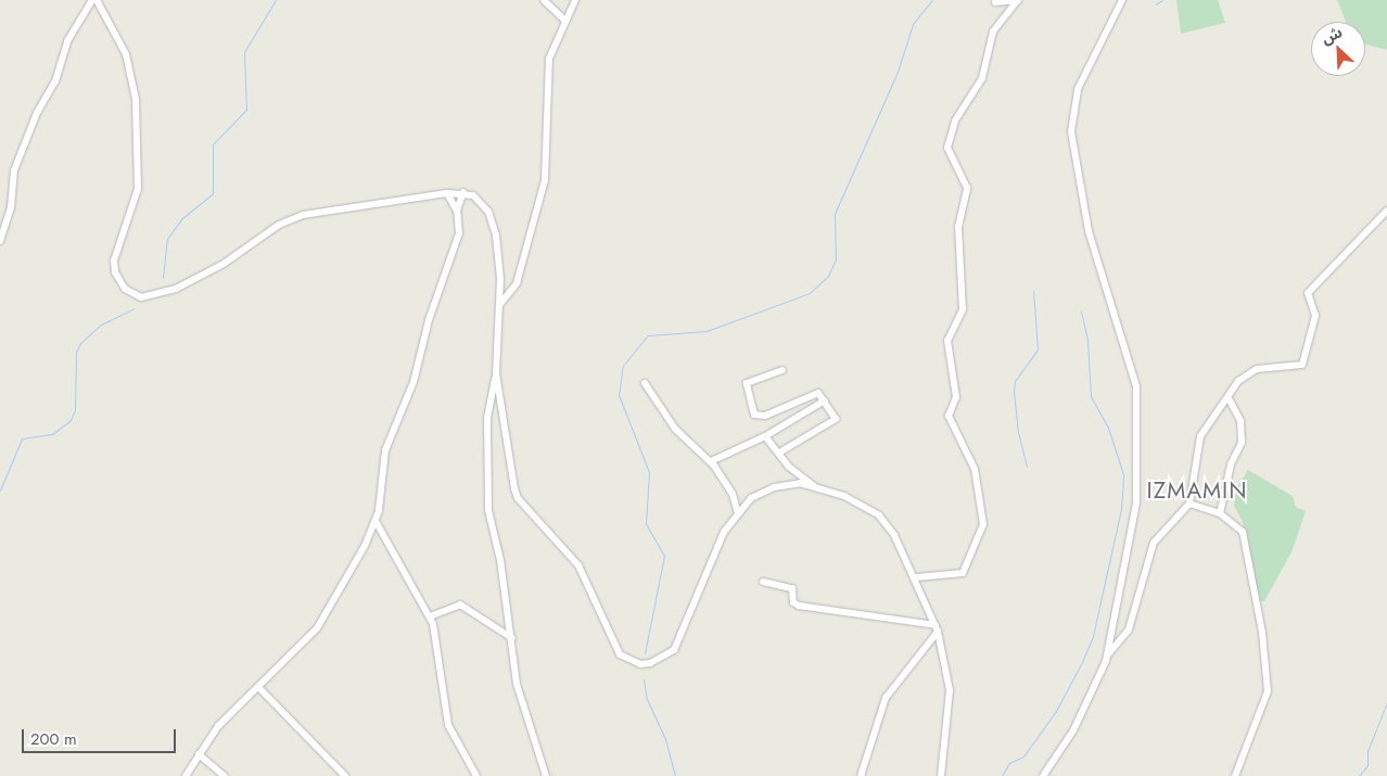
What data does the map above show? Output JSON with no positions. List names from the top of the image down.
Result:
{
  "districts": ["IZMAMIN"],
  "scale_bar": "200 m",
  "north": "top left"
}
